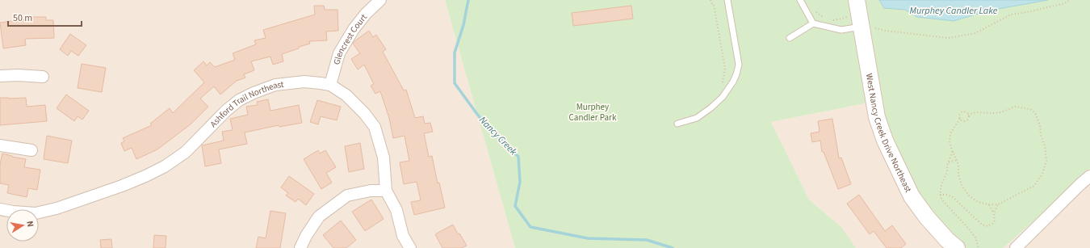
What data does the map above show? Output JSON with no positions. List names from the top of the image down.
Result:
{
  "streets": {
    "street": ["Glencrest Court", "Ashford Trail Northeast", "West Nancy Creek Drive Northeast"]
  },
  "crossings": [
    ["Glencrest Court", "Ashford Trail Northeast"]
  ],
  "water": ["Murphey Candler Lake", "Nancy Creek"],
  "parks": ["Murphey Candler Park"],
  "scale_bar": "50 m",
  "north": "right"
}
